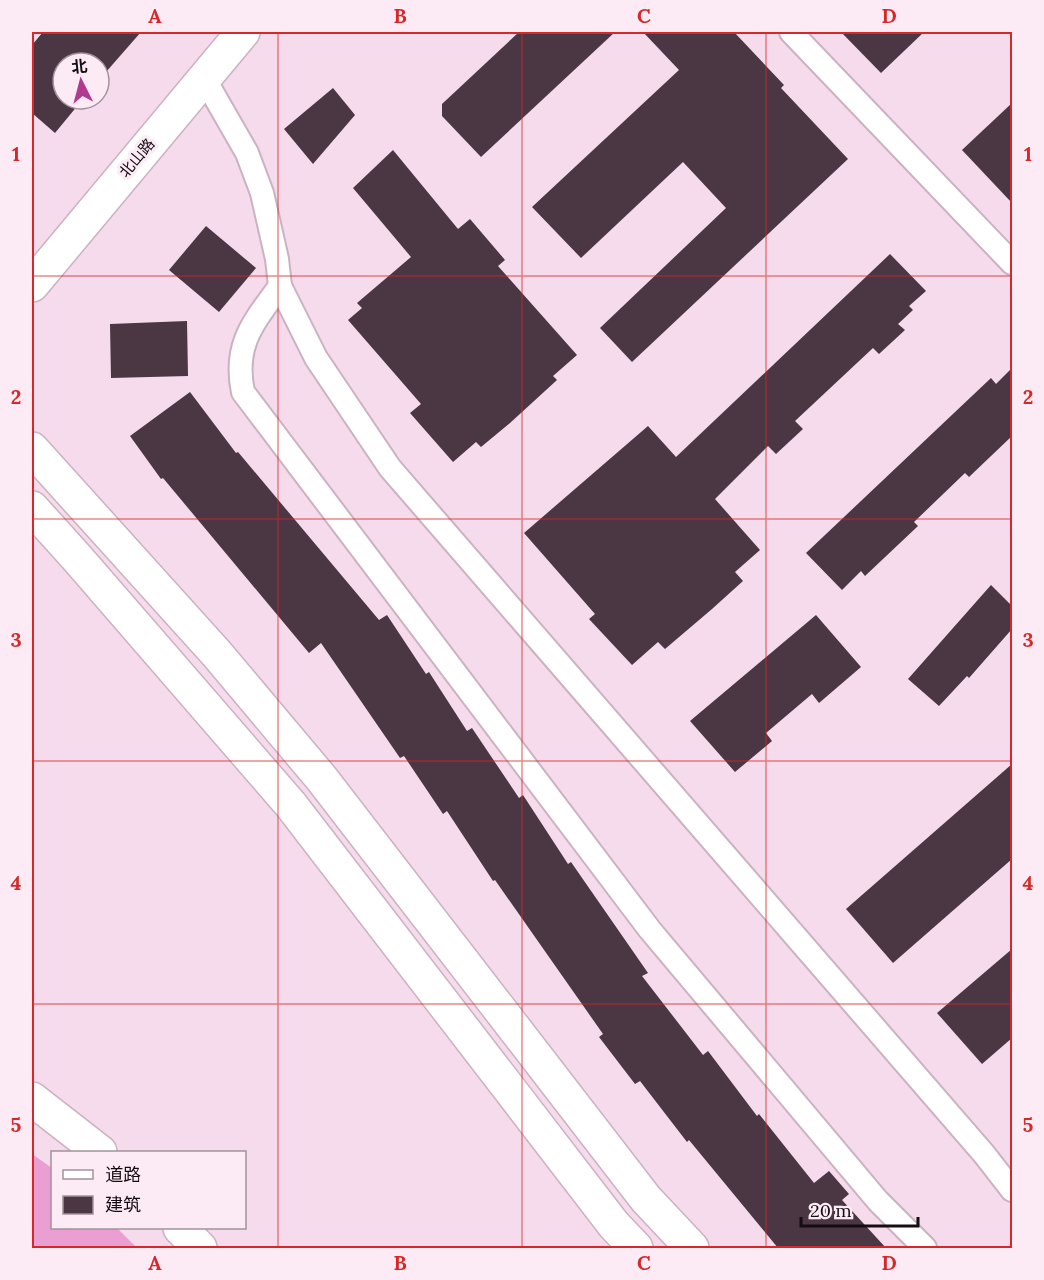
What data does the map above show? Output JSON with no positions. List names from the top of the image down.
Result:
{
  "streets": {
    "street": ["北山路"]
  },
  "legend": ["道路", "建筑"],
  "scale_bar": "20 m",
  "north": "top",
  "grid": {
    "columns": [
      "A",
      "B",
      "C",
      "D"
    ],
    "rows": [
      "1",
      "2",
      "3",
      "4",
      "5"
    ]
  }
}
